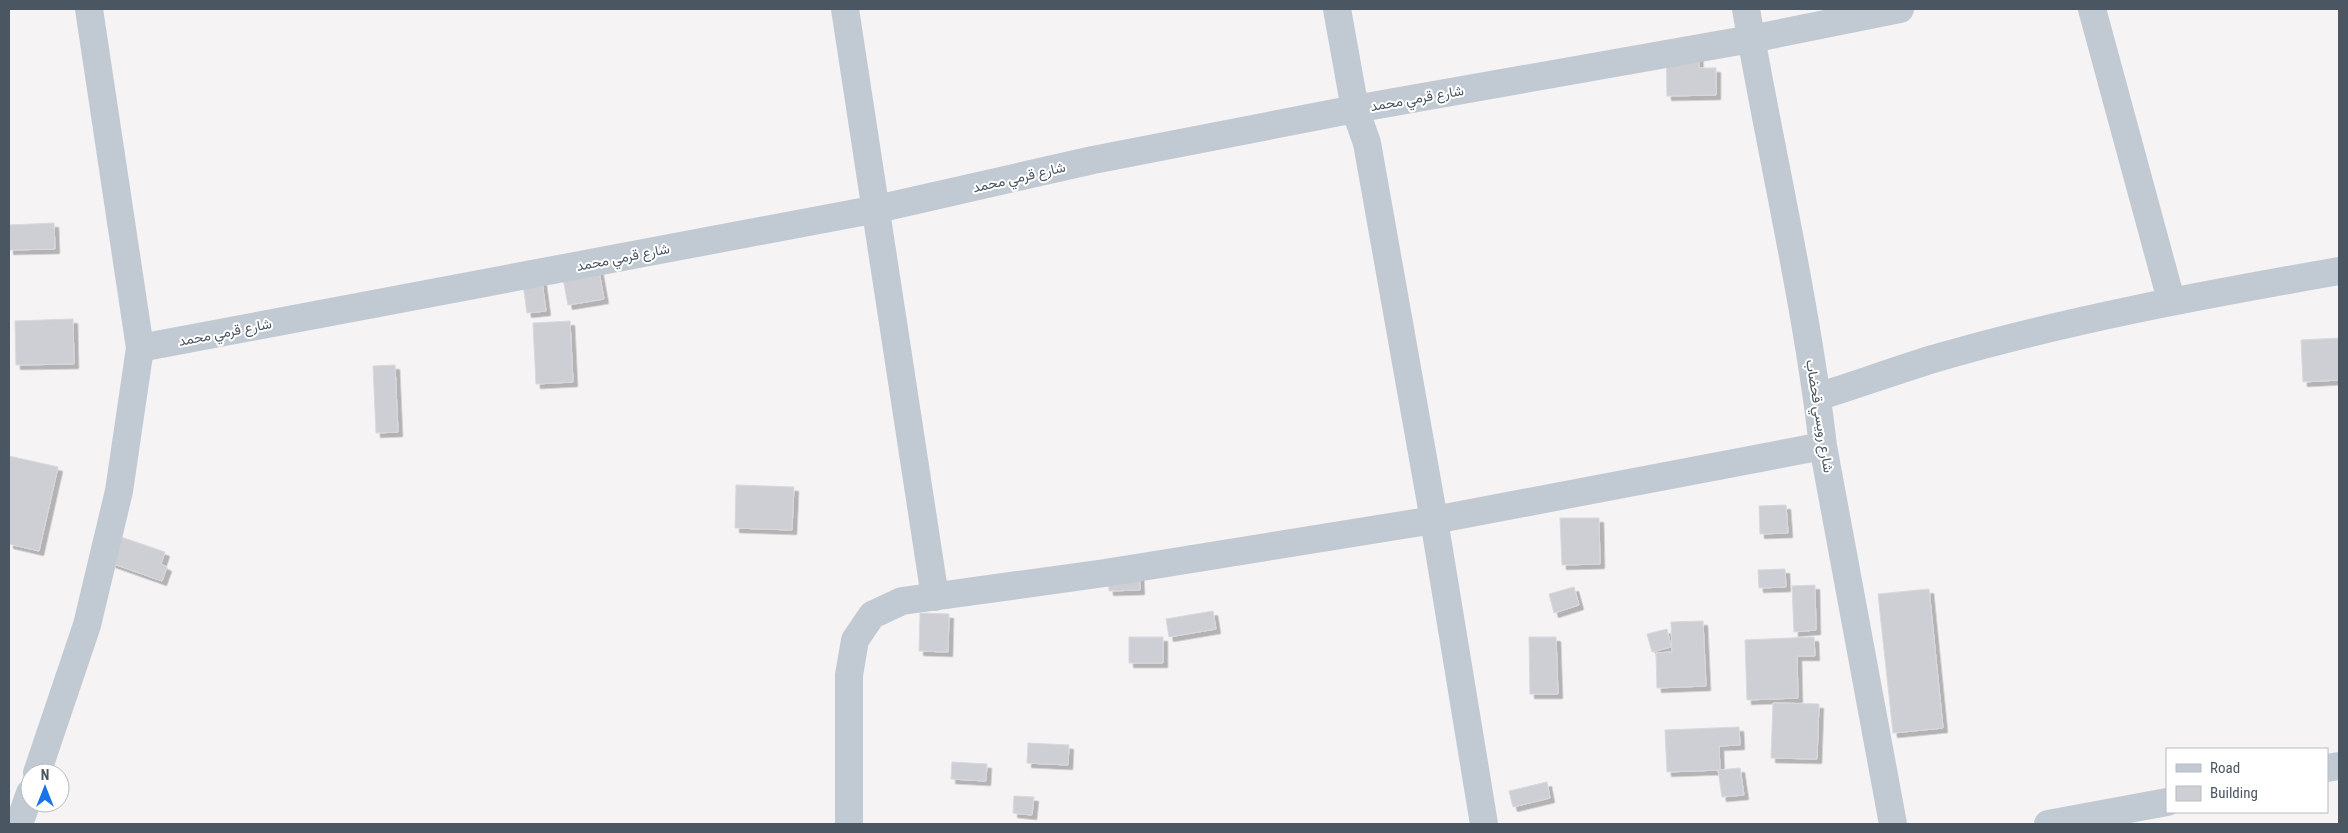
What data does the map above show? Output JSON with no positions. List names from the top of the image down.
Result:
{
  "streets": {
    "street": ["شارع قرمي محمد", "شارع رويسي قحضاب"]
  },
  "crossings": [
    ["شارع قرمي محمد", "شارع رويسي قحضاب"]
  ],
  "legend": ["Road", "Building"],
  "north": "top"
}
